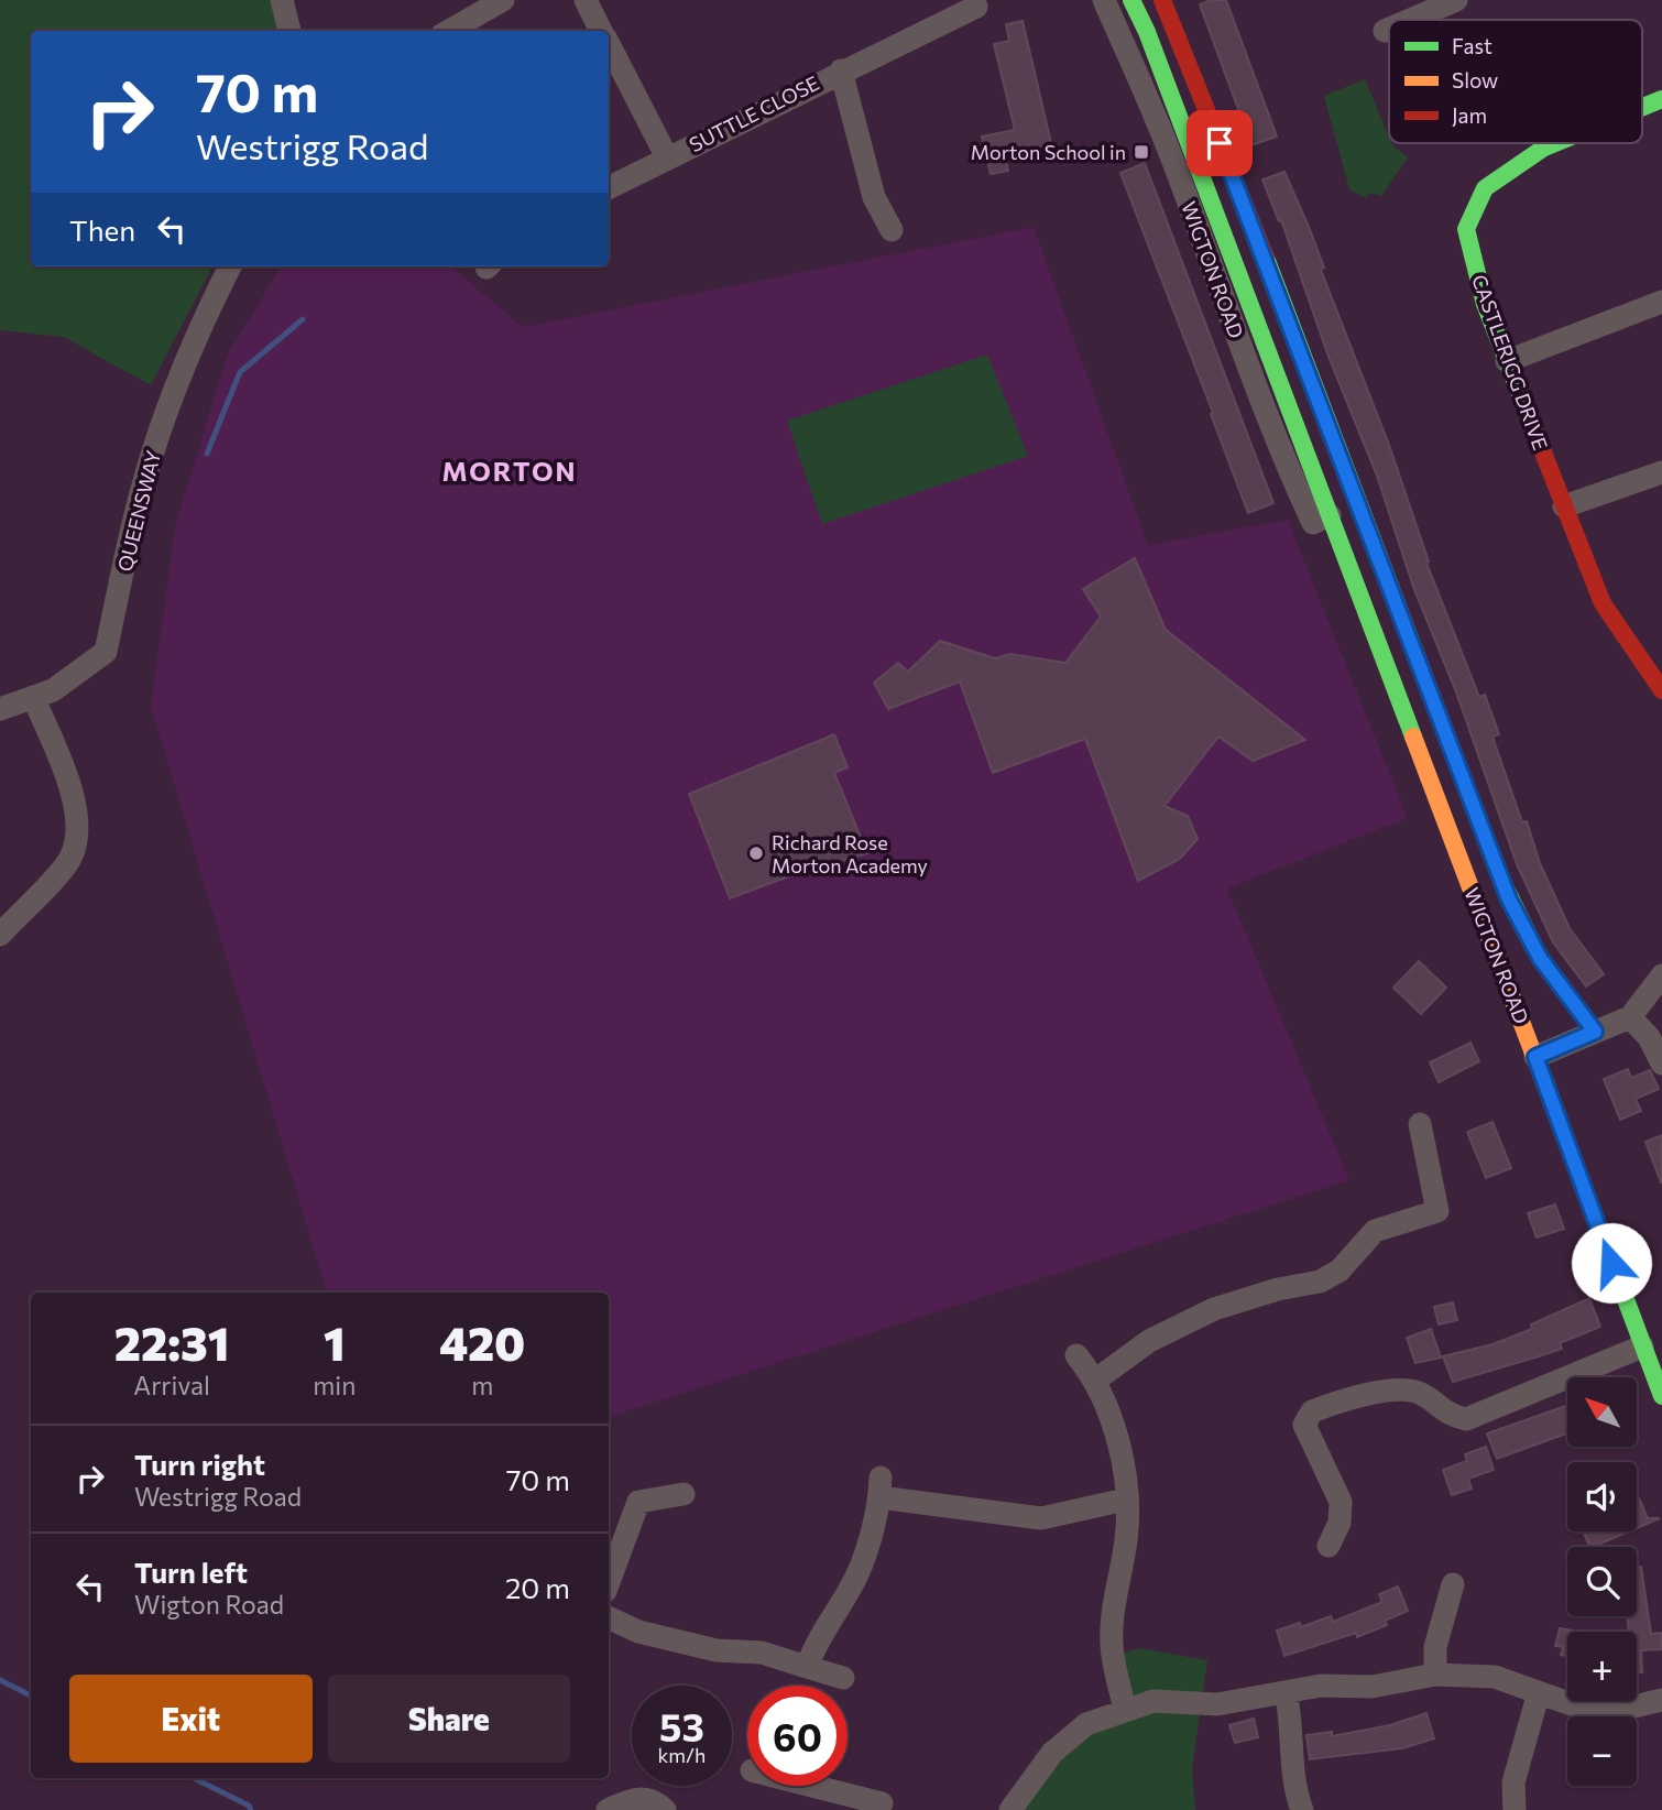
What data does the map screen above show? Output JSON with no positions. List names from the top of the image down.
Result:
{
  "streets": {
    "street": [
      "SUTTLE CLOSE",
      "WIGTON ROAD",
      "CASTLERIGG DRIVE",
      "QUEENSWAY"
    ]
  },
  "districts": ["MORTON"],
  "places": {
    "transit": ["Morton School in"],
    "other": ["Richard Rose Morton Academy"]
  },
  "legend": ["Fast", "Slow", "Jam"],
  "north": "top left",
  "page": {
    "turn": ["70 m", "Westrigg Road"],
    "then": "Then",
    "eta": [
      "22:31",
      "Arrival",
      "1",
      "min",
      "420",
      "m"
    ],
    "map_buttons": ["+", "−"],
    "list": [
      {
        "name": "Turn right",
        "note": "Westrigg Road",
        "value": "70 m"
      },
      {
        "name": "Turn left",
        "note": "Wigton Road",
        "value": "20 m"
      }
    ],
    "buttons": ["Exit", "Share"],
    "speed": "53 km/h",
    "limit": "60"
  }
}
